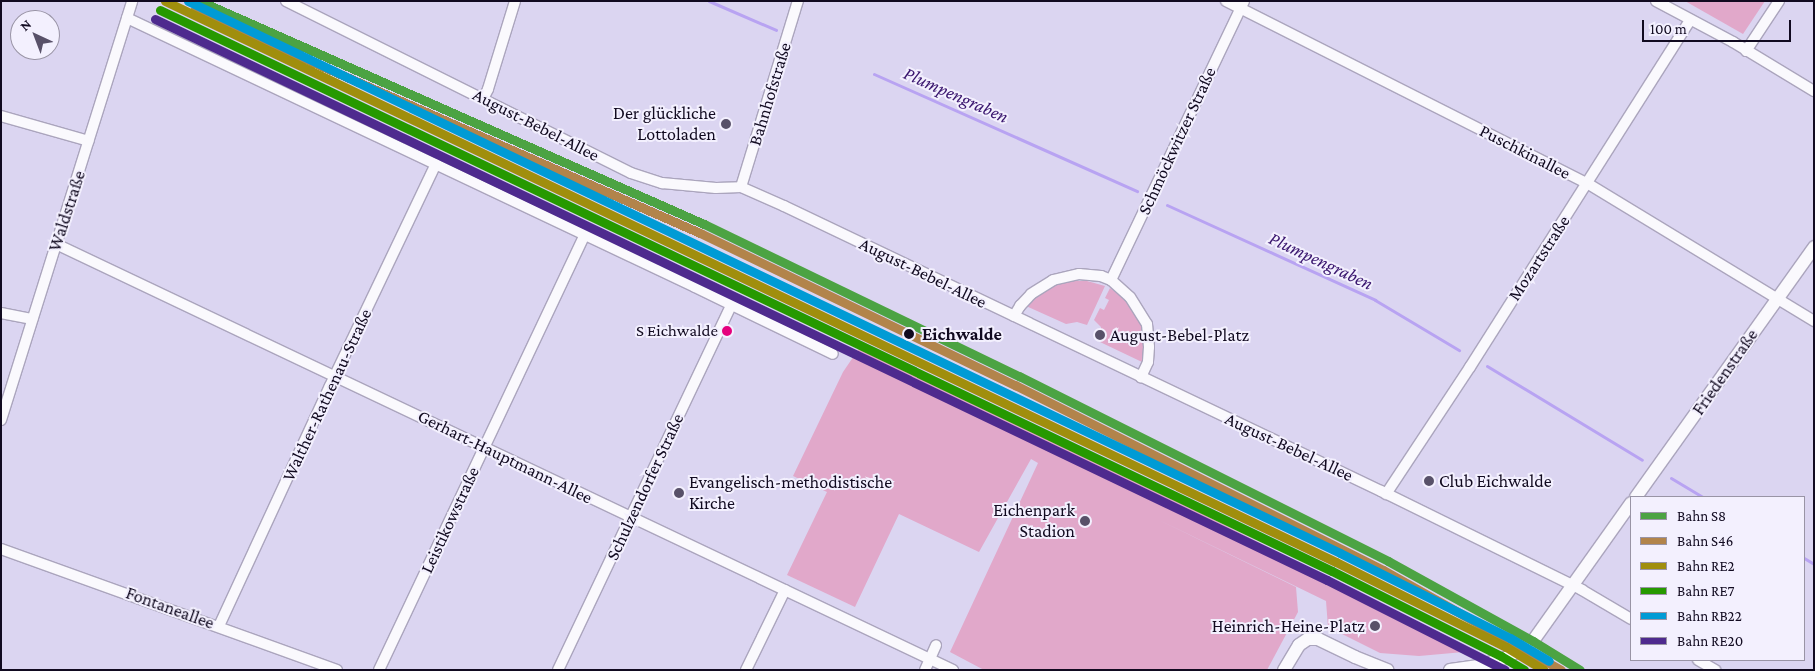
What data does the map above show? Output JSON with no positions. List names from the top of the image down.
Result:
{
  "streets": {
    "street": [
      "Bahnhofstraße",
      "August-Bebel-Allee",
      "Schmöckwitzer Straße",
      "Puschkinallee",
      "Waldstraße",
      "Mozartstraße",
      "Friedenstraße",
      "Walther-Rathenau-Straße",
      "Gerhart-Hauptmann-Allee",
      "Schulzendorfer Straße",
      "Leistikowstraße",
      "Fontaneallee"
    ]
  },
  "crossings": [
    ["Bahnhofstraße", "August-Bebel-Allee"],
    ["August-Bebel-Allee", "Mozartstraße"],
    ["Schmöckwitzer Straße", "Puschkinallee"],
    ["Puschkinallee", "Mozartstraße"],
    ["Puschkinallee", "Friedenstraße"],
    ["Waldstraße", "Gerhart-Hauptmann-Allee"],
    ["Walther-Rathenau-Straße", "Gerhart-Hauptmann-Allee"],
    ["Walther-Rathenau-Straße", "Fontaneallee"],
    ["Gerhart-Hauptmann-Allee", "Schulzendorfer Straße"],
    ["Gerhart-Hauptmann-Allee", "Leistikowstraße"]
  ],
  "water": ["Plumpengraben"],
  "places": [
    "Der glückliche Lottoladen",
    "S Eichwalde",
    "Eichwalde",
    "August-Bebel-Platz",
    "Club Eichwalde",
    "Evangelisch-methodistische Kirche",
    "Eichenpark Stadion",
    "Heinrich-Heine-Platz"
  ],
  "lines": [
    "rail line S8",
    "rail line RE2",
    "rail line RB22",
    "rail line S46",
    "rail line RE7",
    "rail line RE20"
  ],
  "legend": [
    "Bahn S8",
    "Bahn S46",
    "Bahn RE2",
    "Bahn RE7",
    "Bahn RB22",
    "Bahn RE20"
  ],
  "scale_bar": "100 m",
  "north": "top left"
}
